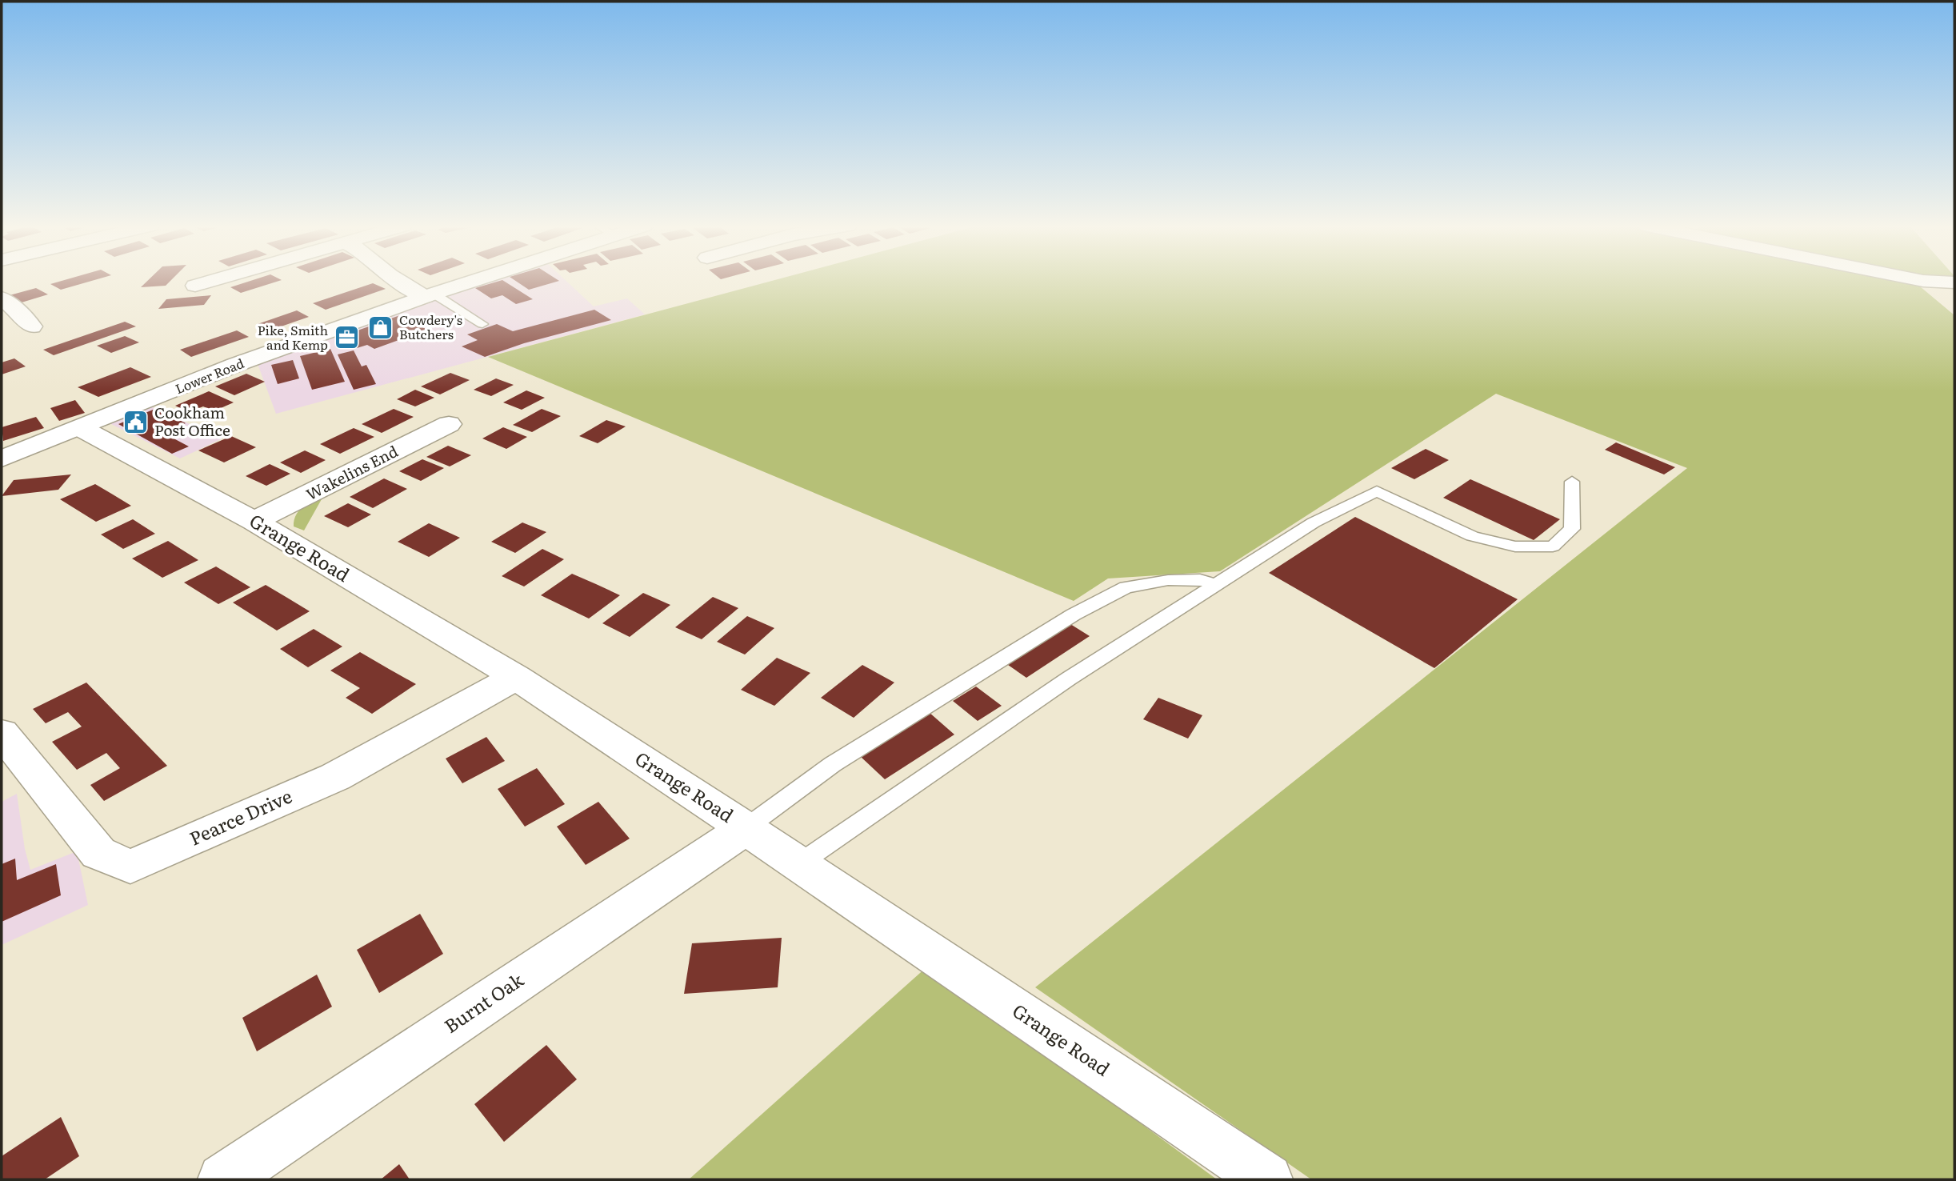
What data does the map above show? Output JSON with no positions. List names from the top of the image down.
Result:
{
  "streets": {
    "street": [
      "Lower Road",
      "Wakelins End",
      "Grange Road",
      "Pearce Drive",
      "Burnt Oak"
    ]
  },
  "crossings": [
    ["Lower Road", "Grange Road"],
    ["Wakelins End", "Grange Road"],
    ["Grange Road", "Pearce Drive"],
    ["Grange Road", "Burnt Oak"]
  ],
  "places": {
    "shop": ["Cowdery's Butchers"],
    "office": ["Pike, Smith and Kemp"],
    "public building": ["Cookham Post Office"]
  }
}
